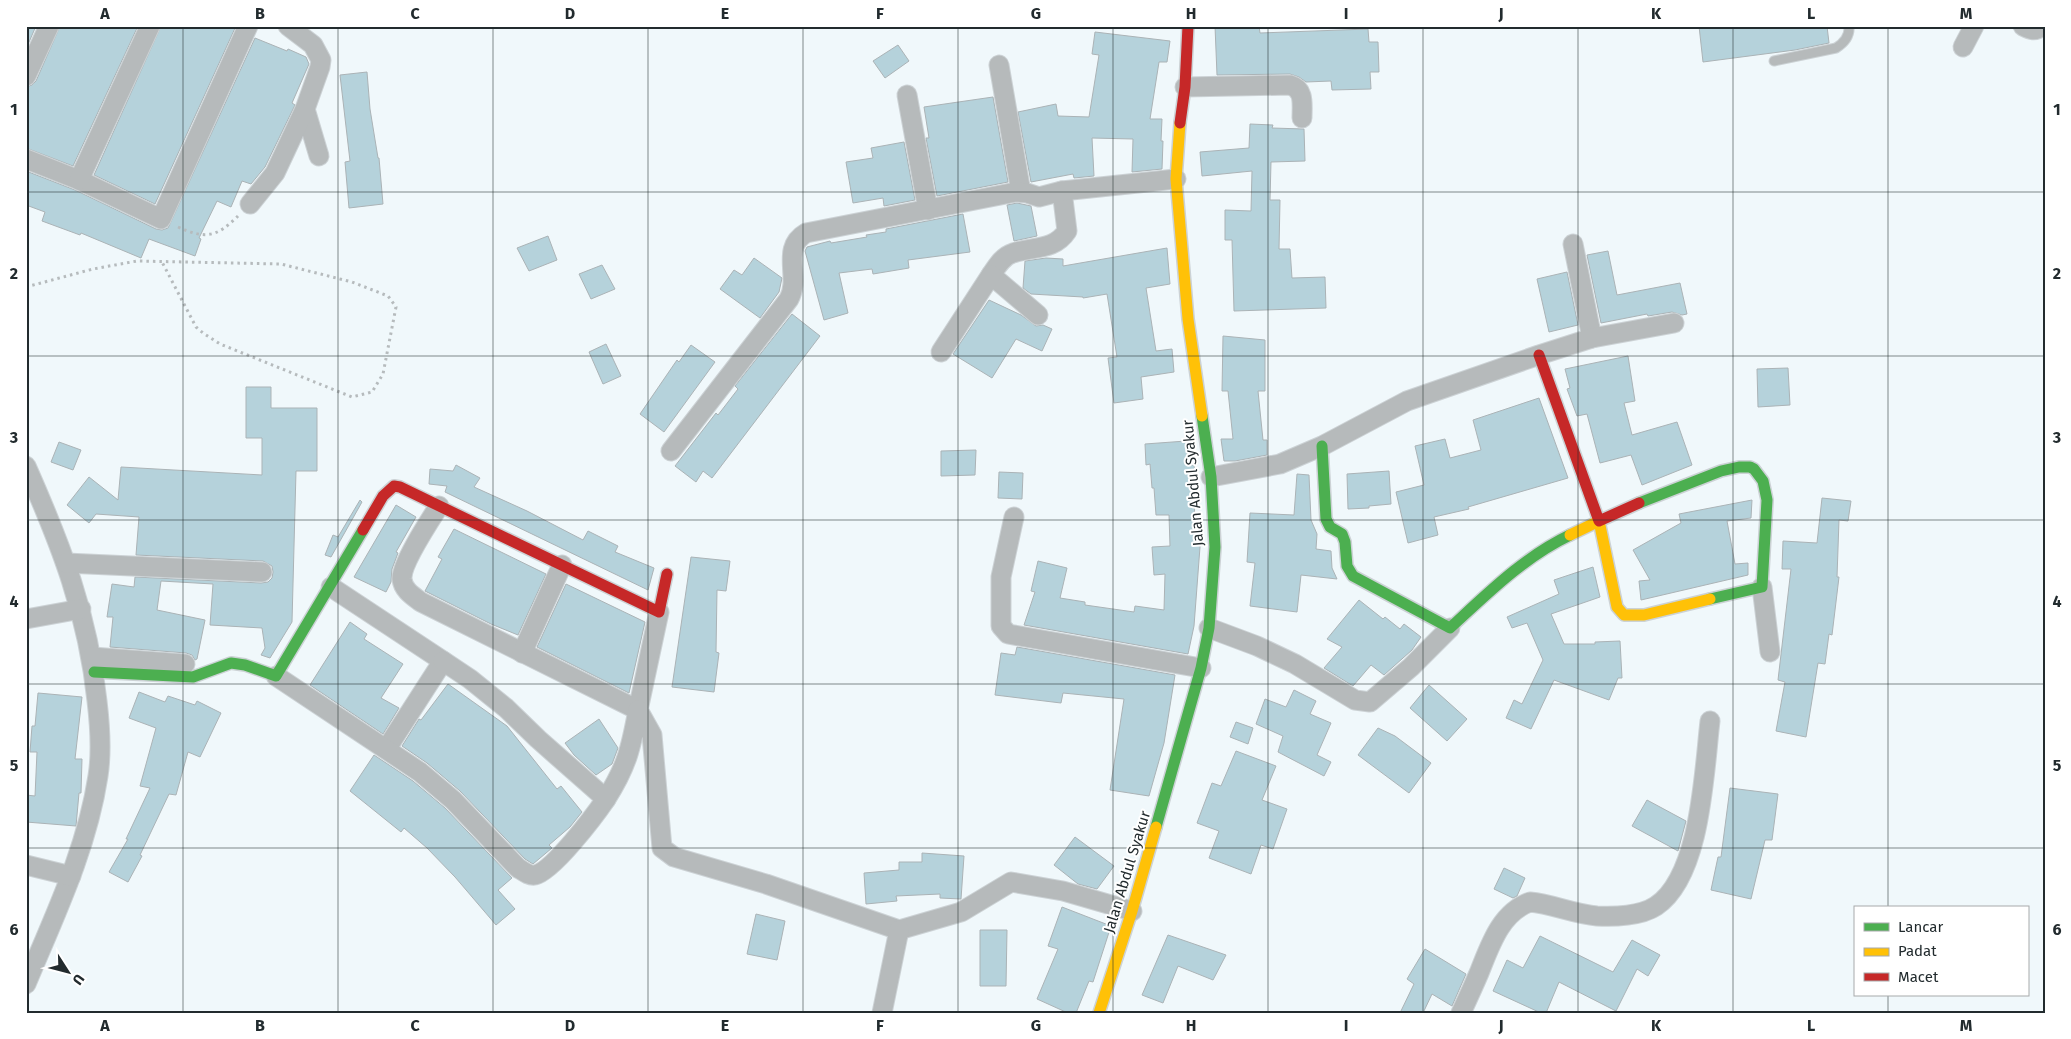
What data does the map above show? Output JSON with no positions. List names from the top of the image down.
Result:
{
  "streets": {
    "street": ["Jalan Abdul Syakur"]
  },
  "legend": ["Lancar", "Padat", "Macet"],
  "north": "bottom right",
  "grid": {
    "columns": [
      "A",
      "B",
      "C",
      "D",
      "E",
      "F",
      "G",
      "H",
      "I",
      "J",
      "K",
      "L",
      "M"
    ],
    "rows": [
      "1",
      "2",
      "3",
      "4",
      "5",
      "6"
    ]
  }
}
